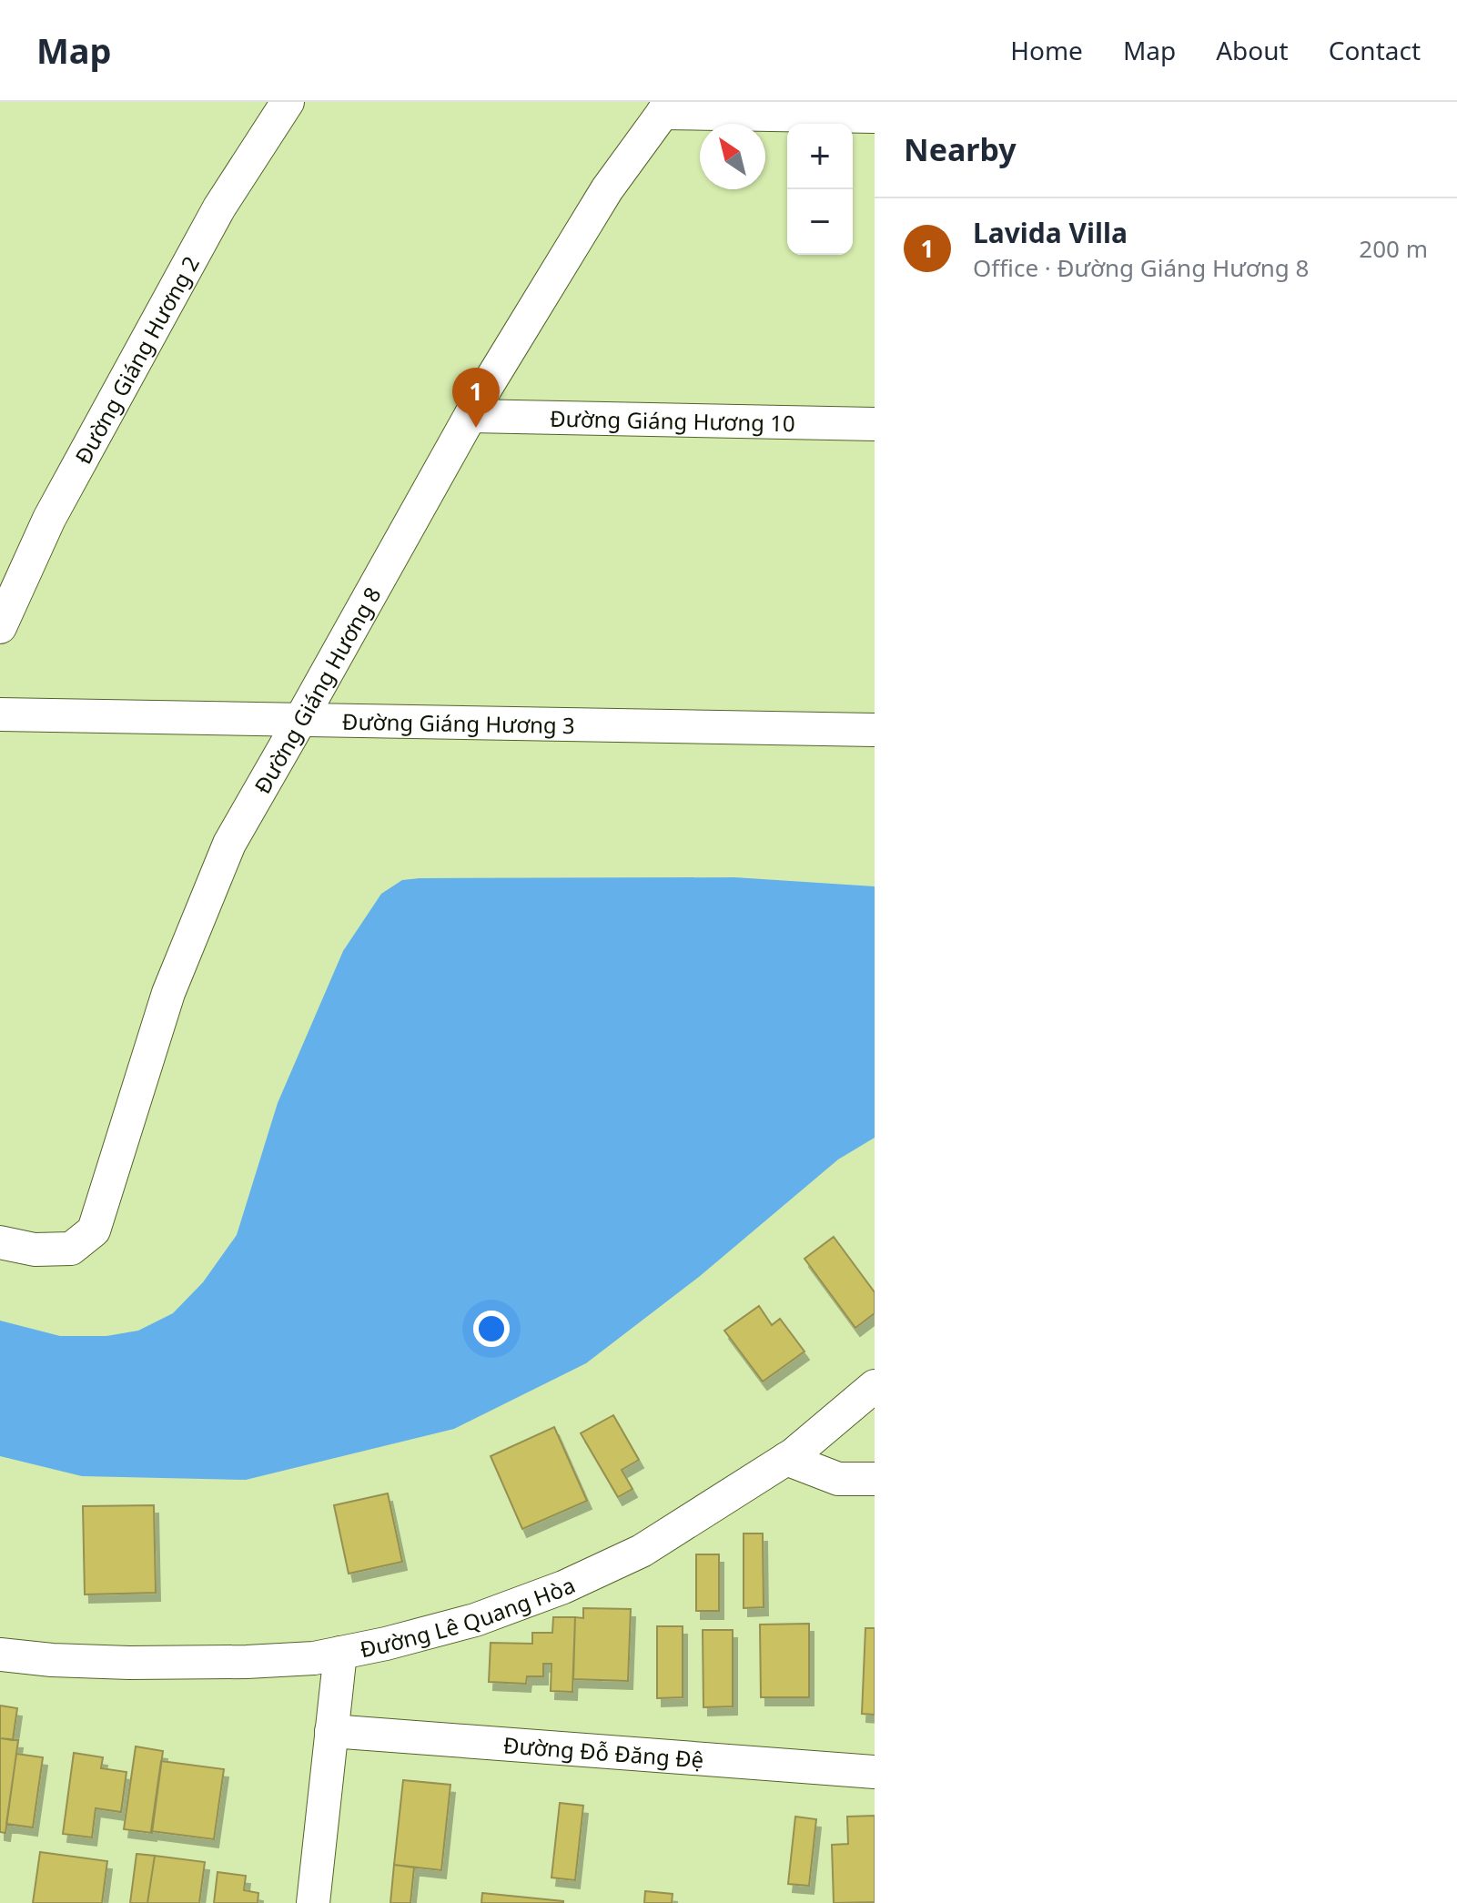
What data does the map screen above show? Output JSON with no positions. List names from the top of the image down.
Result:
{
  "streets": {
    "street": [
      "Đường Giáng Hương 2",
      "Đường Giáng Hương 10",
      "Đường Giáng Hương 8",
      "Đường Giáng Hương 3",
      "Đường Lê Quang Hòa",
      "Đường Đỗ Đăng Đệ"
    ]
  },
  "crossings": [
    ["Đường Giáng Hương 10", "Đường Giáng Hương 8"],
    ["Đường Giáng Hương 8", "Đường Giáng Hương 3"]
  ],
  "north": "top left",
  "page": {
    "header": "Map",
    "nav": [
      "Home",
      "Map",
      "About",
      "Contact"
    ],
    "heading": "Nearby",
    "map_buttons": ["+", "−"],
    "list": [
      {
        "mark": "1",
        "name": "Lavida Villa",
        "note": "Office · Đường Giáng Hương 8",
        "value": "200 m"
      }
    ],
    "pins": "1"
  }
}
